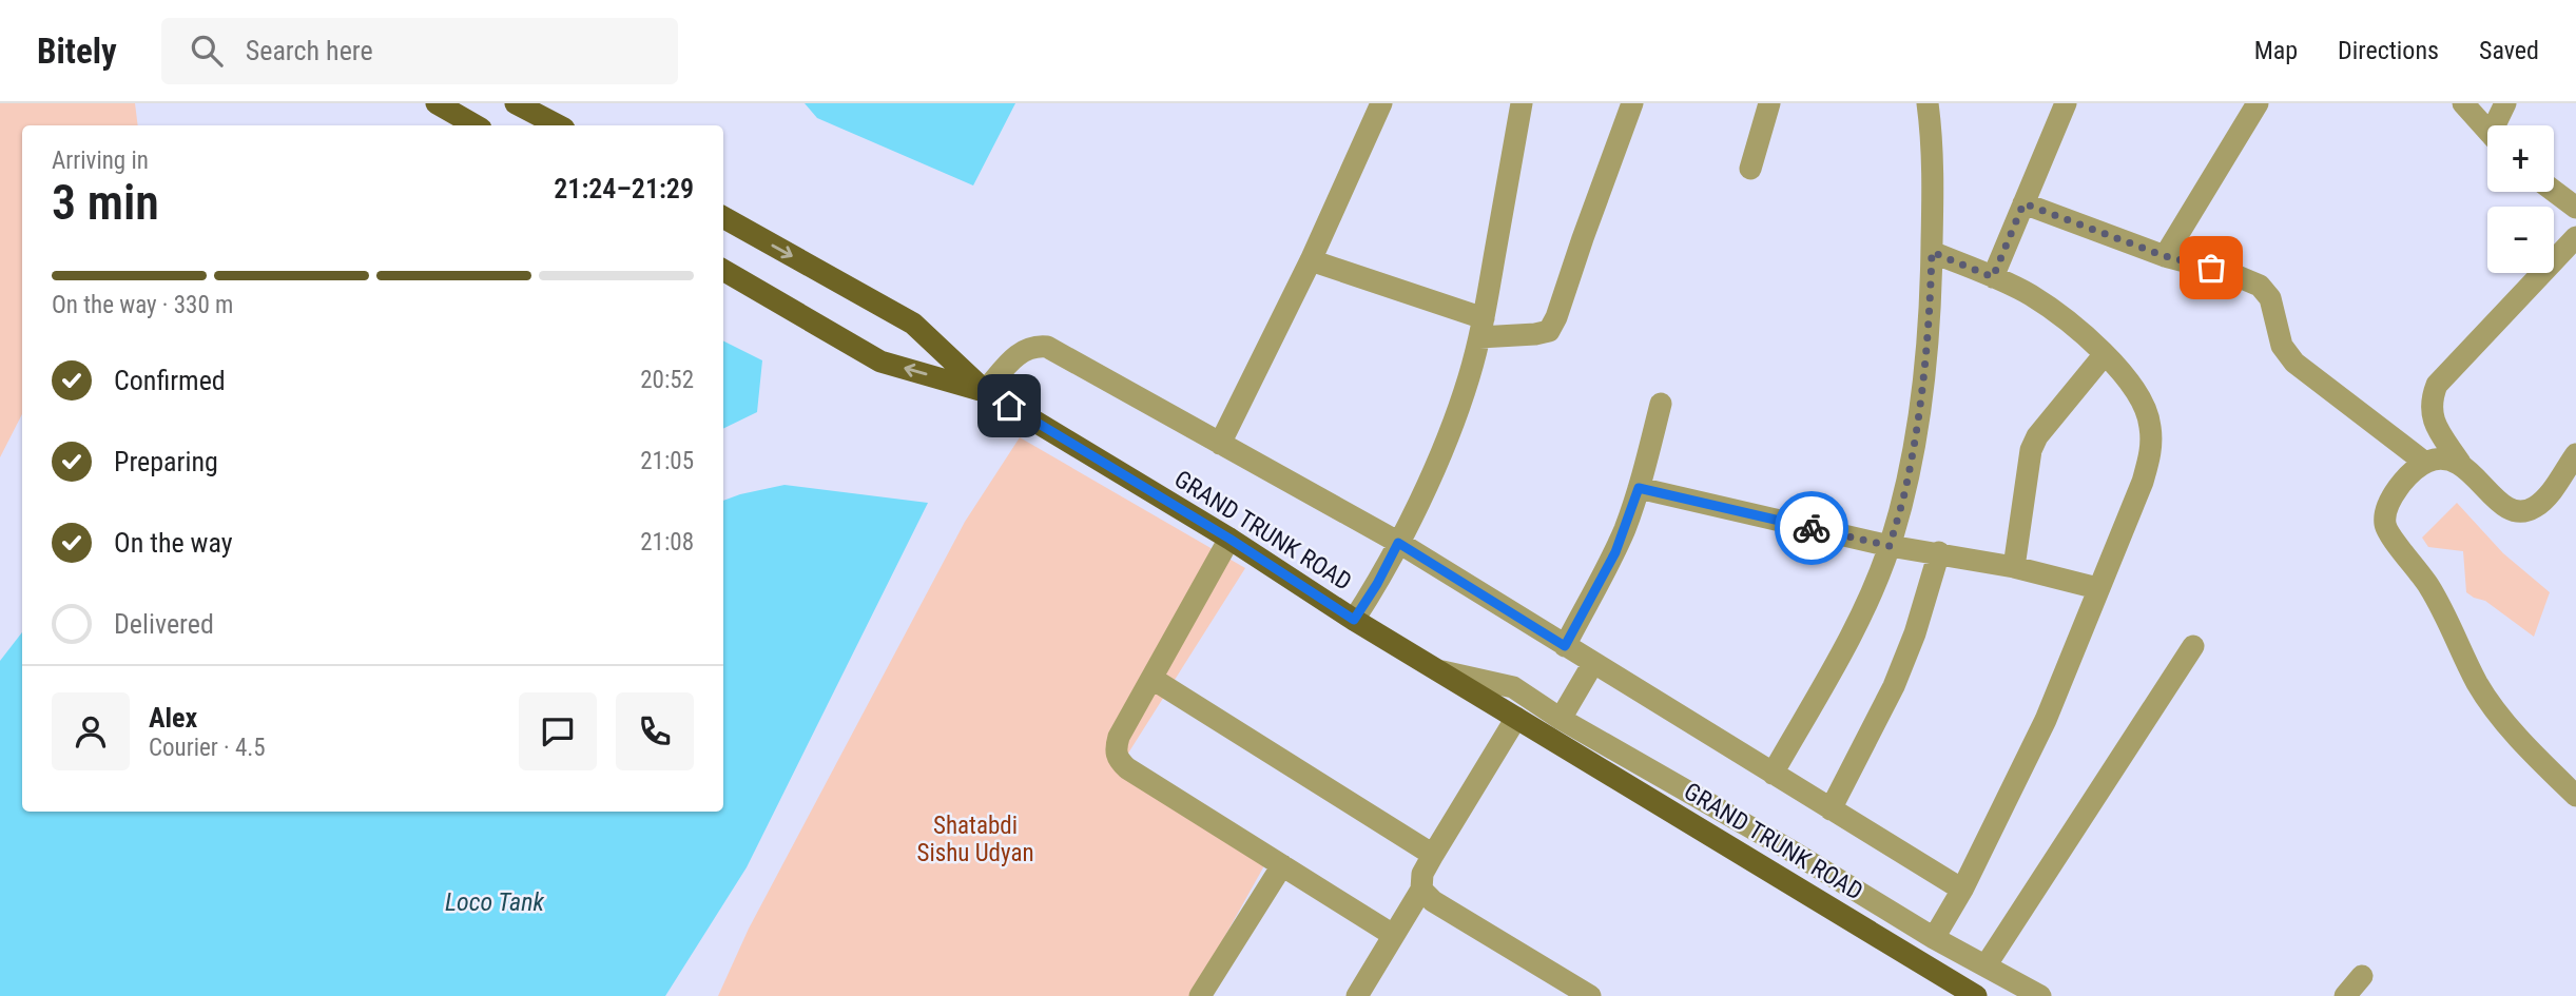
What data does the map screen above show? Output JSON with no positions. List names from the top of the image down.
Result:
{
  "streets": {
    "main road": ["GRAND TRUNK ROAD"]
  },
  "water": ["Loco Tank"],
  "parks": ["Shatabdi Sishu Udyan"],
  "page": {
    "header": "Bitely",
    "search": "Search here",
    "nav": ["Map", "Directions", "Saved"],
    "map_buttons": ["+", "−"],
    "heading": ["3 min", "Arriving in", "21:24–21:29"],
    "panel": ["Alex", "Courier · 4.5"],
    "bar": "On the way · 330 m",
    "list": [
      ["Confirmed", "20:52"],
      ["Preparing", "21:05"],
      ["On the way", "21:08"],
      "Delivered"
    ]
  }
}
